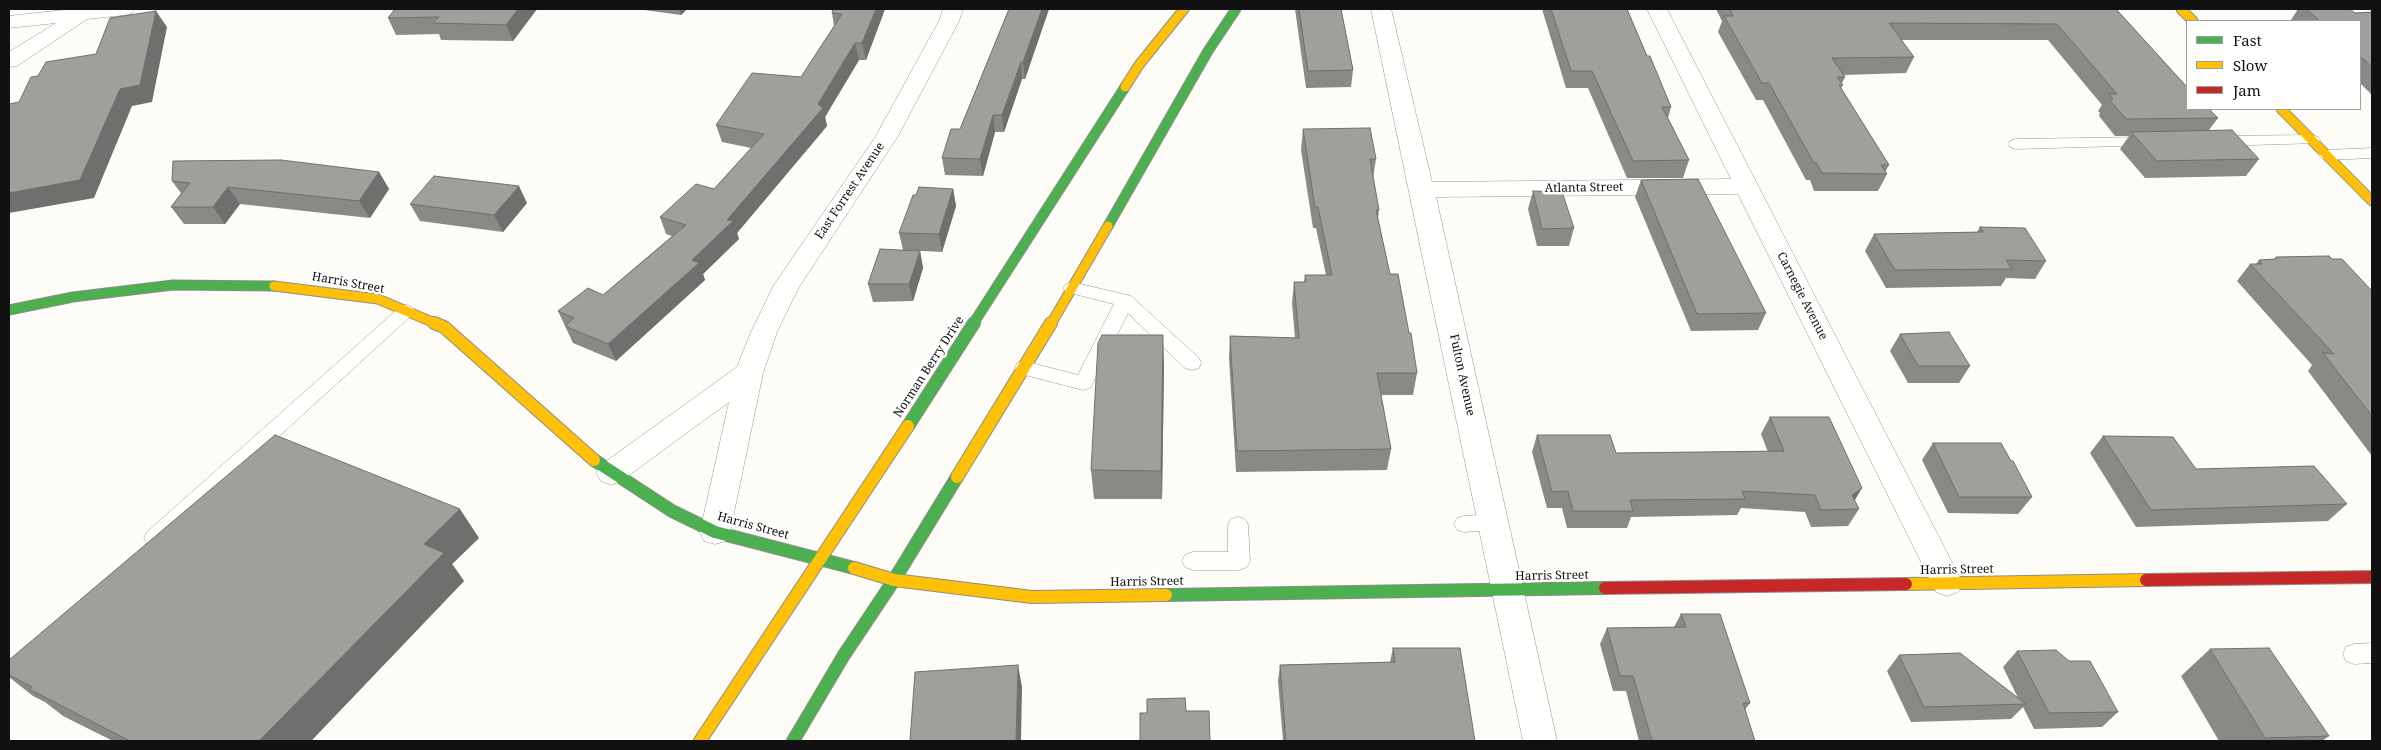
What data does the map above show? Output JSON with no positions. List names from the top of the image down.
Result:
{
  "streets": {
    "main road": ["Harris Street", "Norman Berry Drive"],
    "street": [
      "Atlanta Street",
      "East Forrest Avenue",
      "Carnegie Avenue",
      "Fulton Avenue"
    ]
  },
  "crossings": [
    ["Atlanta Street", "Carnegie Avenue"],
    ["Atlanta Street", "Fulton Avenue"],
    ["East Forrest Avenue", "Harris Street"],
    ["Harris Street", "Carnegie Avenue"],
    ["Harris Street", "Norman Berry Drive"],
    ["Harris Street", "Fulton Avenue"]
  ],
  "legend": ["Fast", "Slow", "Jam"]
}
